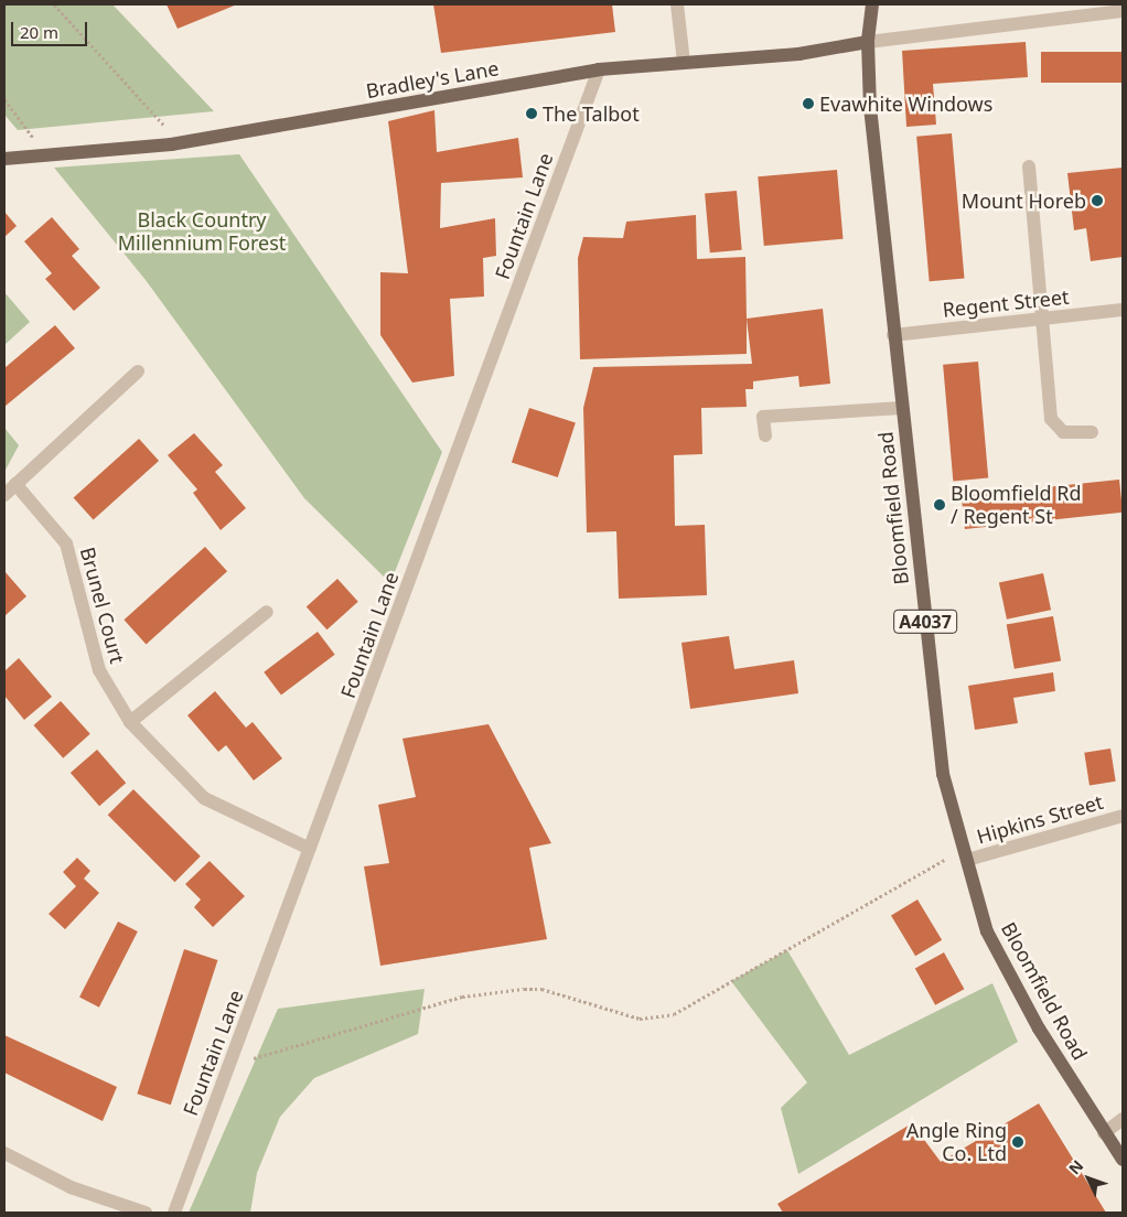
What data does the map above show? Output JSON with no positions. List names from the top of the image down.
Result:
{
  "streets": {
    "main road": ["Bradley's Lane", "Bloomfield Road", "A4037"],
    "street": [
      "Fountain Lane",
      "Regent Street",
      "Brunel Court",
      "Hipkins Street"
    ]
  },
  "crossings": [
    ["Bradley's Lane", "Fountain Lane"],
    ["Bradley's Lane", "Bloomfield Road"],
    ["Bradley's Lane", "A4037"],
    ["Fountain Lane", "Brunel Court"],
    ["Regent Street", "Bloomfield Road"],
    ["Bloomfield Road", "A4037"],
    ["Bloomfield Road", "Hipkins Street"]
  ],
  "parks": ["Black Country Millennium Forest"],
  "places": [
    "Evawhite Windows",
    "The Talbot",
    "Mount Horeb",
    "Bloomfield Rd / Regent St",
    "Angle Ring Co. Ltd"
  ],
  "scale_bar": "20 m",
  "north": "top left"
}
